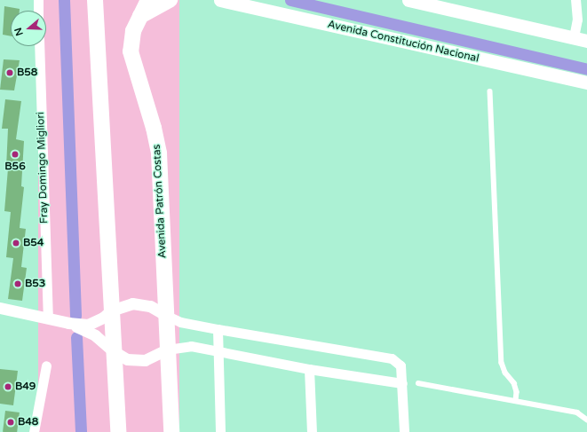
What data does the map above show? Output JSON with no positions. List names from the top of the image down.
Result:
{
  "streets": {
    "highway": ["Avenida Patrón Costas"],
    "main road": ["Avenida Constitución Nacional"],
    "street": ["Fray Domingo Migliori"]
  },
  "places": [
    "B58",
    "B56",
    "B54",
    "B53",
    "B49",
    "B48"
  ],
  "north": "left"
}
